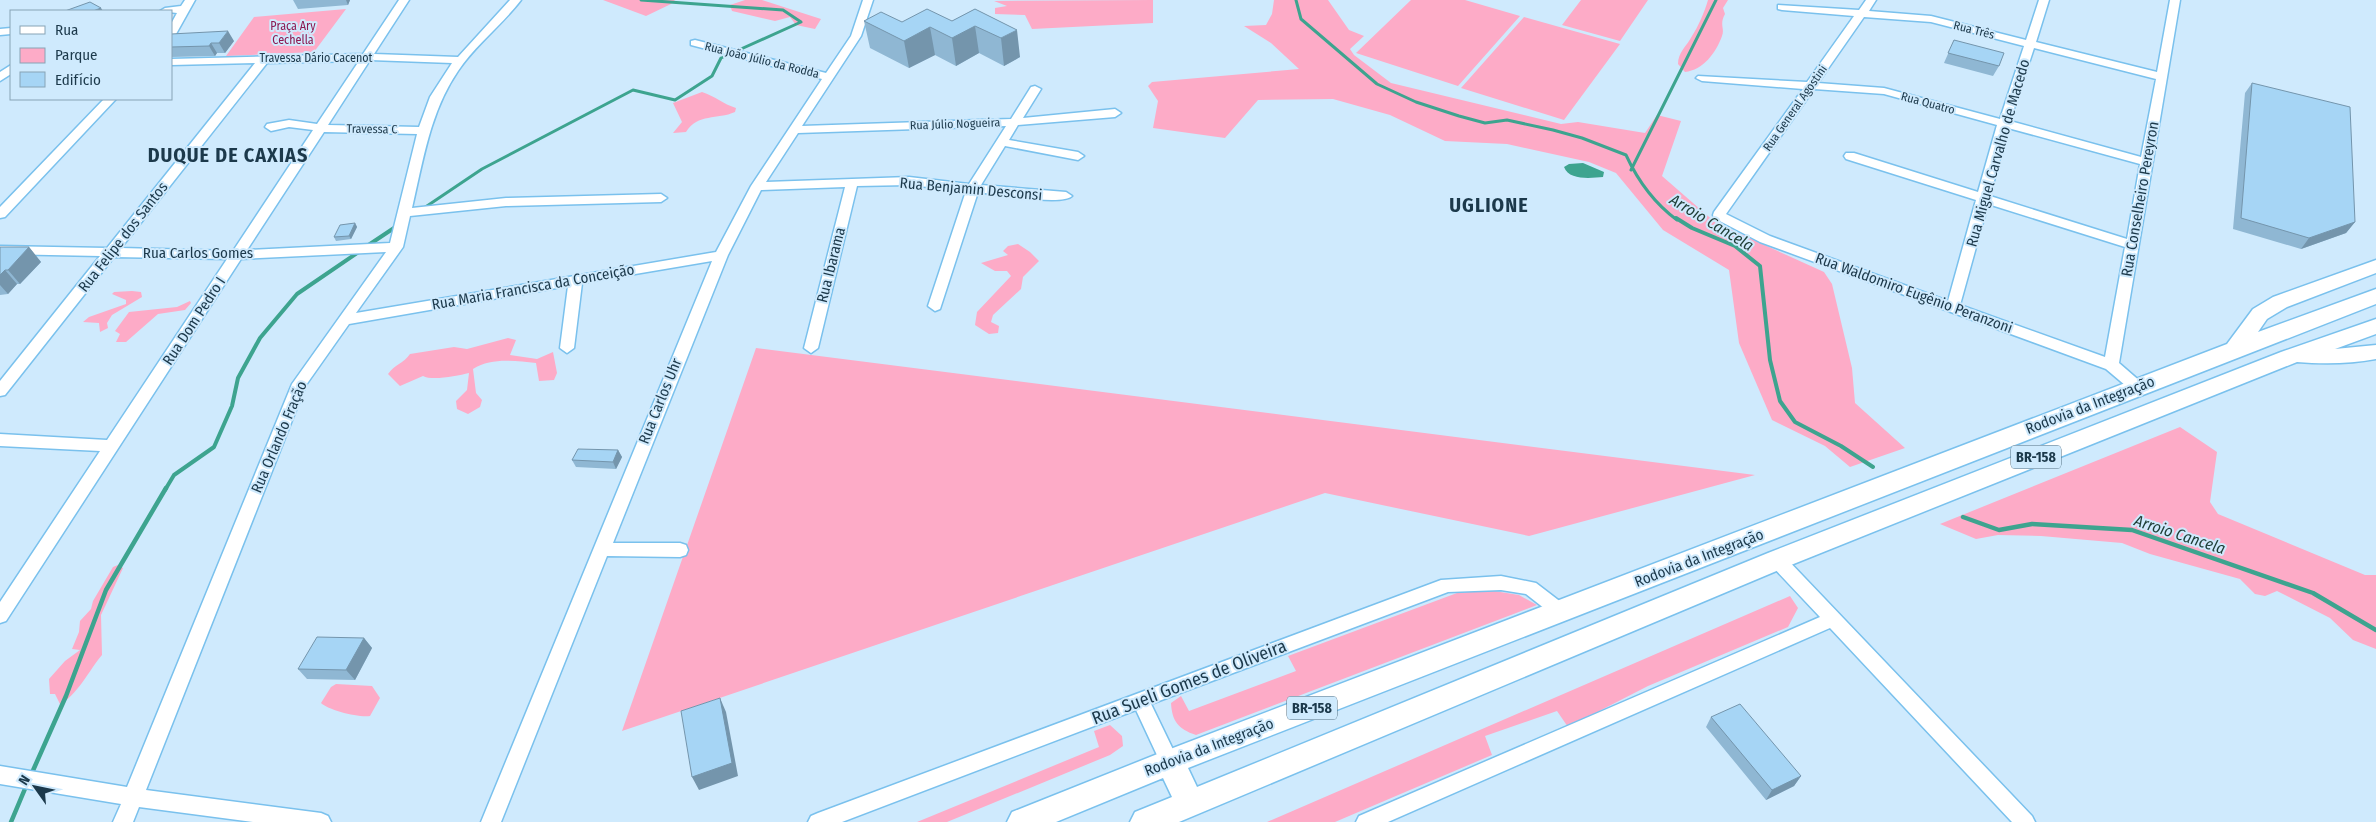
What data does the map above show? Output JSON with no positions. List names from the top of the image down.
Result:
{
  "streets": {
    "highway": ["Rodovia da Integração", "BR-158"],
    "street": [
      "Rua Três",
      "Travessa Dário Cacenot",
      "Rua João Júlio da Rodda",
      "Rua Quatro",
      "Rua General Agostini",
      "Rua Júlio Nogueira",
      "Travessa C",
      "Rua Miguel Carvalho de Macedo",
      "Rua Benjamin Desconsi",
      "Rua Conselheiro Pereyron",
      "Rua Felipe dos Santos",
      "Rua Carlos Gomes",
      "Rua Ibarama",
      "Rua Maria Francisca da Conceição",
      "Rua Waldomiro Eugênio Peranzoni",
      "Rua Dom Pedro I",
      "Rua Carlos Uhr",
      "Rua Orlando Fração",
      "Rua Sueli Gomes de Oliveira"
    ]
  },
  "crossings": [
    ["Rua Três", "Rua General Agostini"],
    ["Rua Três", "Rua Miguel Carvalho de Macedo"],
    ["Rua Três", "Rua Conselheiro Pereyron"],
    ["Travessa Dário Cacenot", "Rua Felipe dos Santos"],
    ["Travessa Dário Cacenot", "Rua Dom Pedro I"],
    ["Travessa Dário Cacenot", "Rua Orlando Fração"],
    ["Rua João Júlio da Rodda", "Rua Carlos Uhr"],
    ["Rua Quatro", "Rua General Agostini"],
    ["Rua Quatro", "Rua Miguel Carvalho de Macedo"],
    ["Rua Quatro", "Rua Conselheiro Pereyron"],
    ["Rua General Agostini", "Rua Waldomiro Eugênio Peranzoni"],
    ["Rua Júlio Nogueira", "Rua Carlos Uhr"],
    ["Travessa C", "Rua Dom Pedro I"],
    ["Travessa C", "Rua Orlando Fração"],
    ["Rua Miguel Carvalho de Macedo", "Rua Waldomiro Eugênio Peranzoni"],
    ["Rua Benjamin Desconsi", "Rua Ibarama"],
    ["Rua Benjamin Desconsi", "Rua Carlos Uhr"],
    ["Rua Conselheiro Pereyron", "Rua Waldomiro Eugênio Peranzoni"],
    ["Rua Felipe dos Santos", "Rua Carlos Gomes"],
    ["Rua Carlos Gomes", "Rua Dom Pedro I"],
    ["Rua Carlos Gomes", "Rua Orlando Fração"],
    ["Rua Maria Francisca da Conceição", "Rua Carlos Uhr"],
    ["Rua Maria Francisca da Conceição", "Rua Orlando Fração"],
    ["Rodovia da Integração", "BR-158"],
    ["Rodovia da Integração", "Rua Sueli Gomes de Oliveira"]
  ],
  "districts": ["DUQUE DE CAXIAS", "UGLIONE"],
  "water": ["Arroio Cancela"],
  "parks": ["Praça Ary Cechella"],
  "legend": ["Rua", "Parque", "Edifício"],
  "north": "top left"
}
